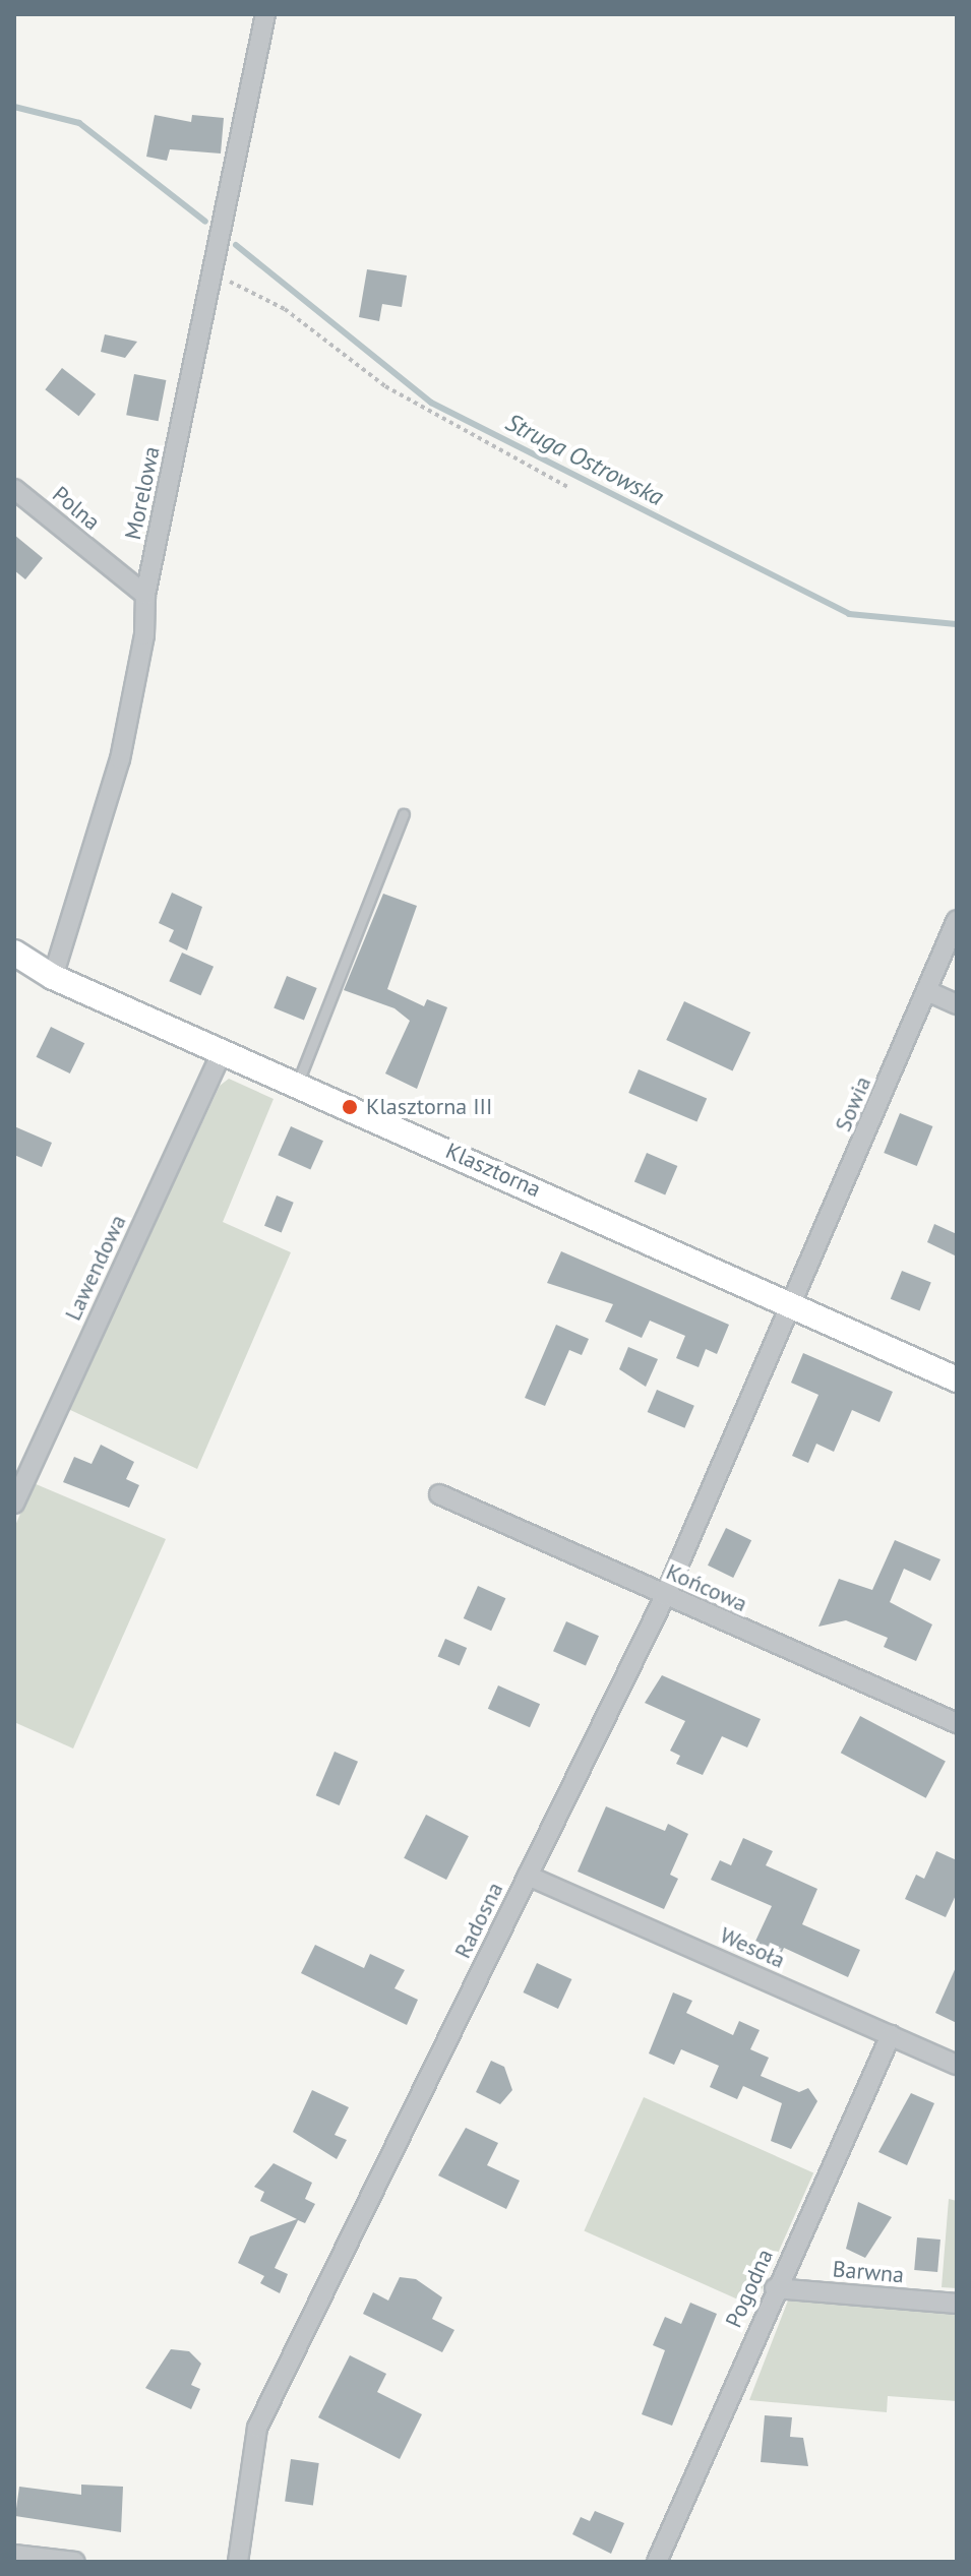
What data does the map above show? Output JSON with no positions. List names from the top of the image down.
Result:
{
  "streets": {
    "street": [
      "Morelowa",
      "Polna",
      "Sowia",
      "Klasztorna",
      "Lawendowa",
      "Końcowa",
      "Radosna",
      "Wesoła",
      "Barwna",
      "Pogodna"
    ]
  },
  "crossings": [
    ["Morelowa", "Polna"],
    ["Morelowa", "Klasztorna"],
    ["Sowia", "Klasztorna"],
    ["Sowia", "Radosna"],
    ["Klasztorna", "Lawendowa"],
    ["Klasztorna", "Radosna"],
    ["Końcowa", "Radosna"],
    ["Radosna", "Wesoła"],
    ["Wesoła", "Pogodna"],
    ["Barwna", "Pogodna"]
  ],
  "water": ["Struga Ostrowska"],
  "places": ["Klasztorna III"]
}
